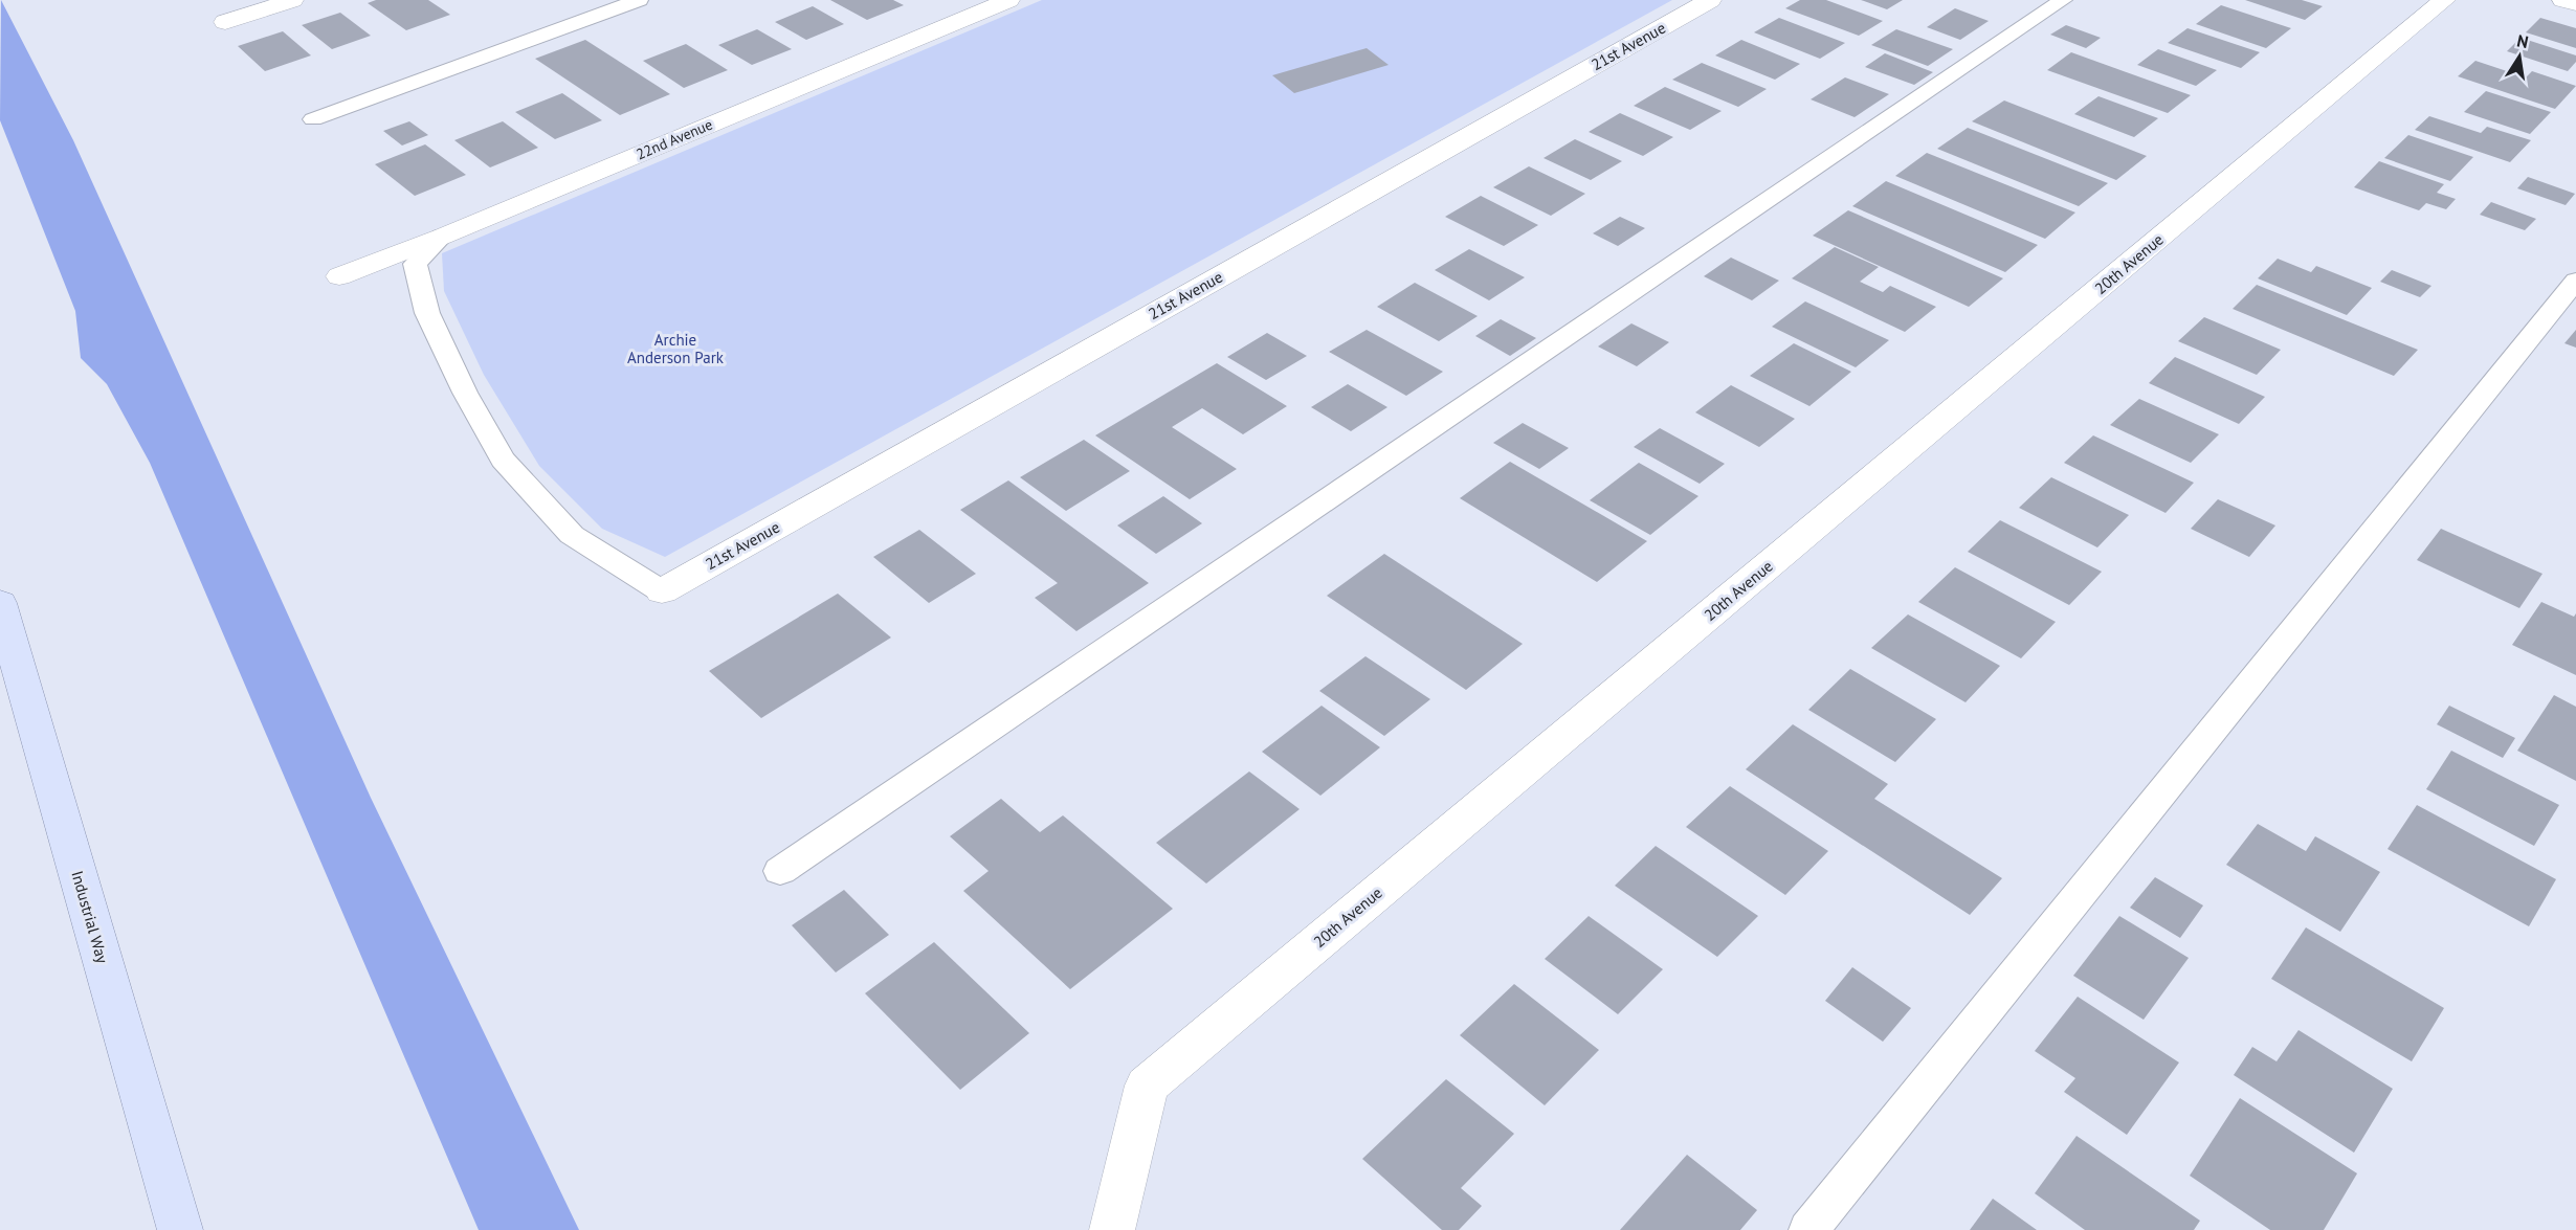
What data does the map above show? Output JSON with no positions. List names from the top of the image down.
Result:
{
  "streets": {
    "main road": ["Industrial Way"],
    "street": ["21st Avenue", "22nd Avenue", "20th Avenue"]
  },
  "parks": ["Archie Anderson Park"],
  "north": "top"
}
